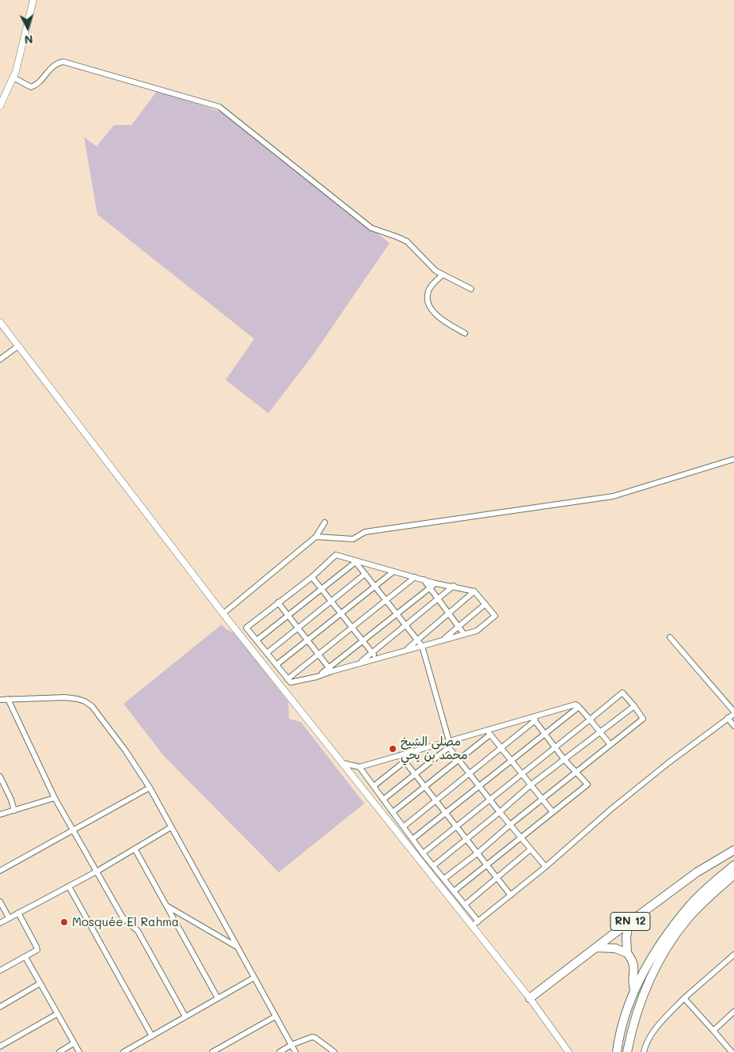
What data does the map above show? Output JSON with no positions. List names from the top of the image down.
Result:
{
  "streets": {
    "highway": ["RN 12"]
  },
  "places": ["مصلى الشيخ محمد بن يحي", "Mosquée El Rahma"],
  "north": "bottom"
}
